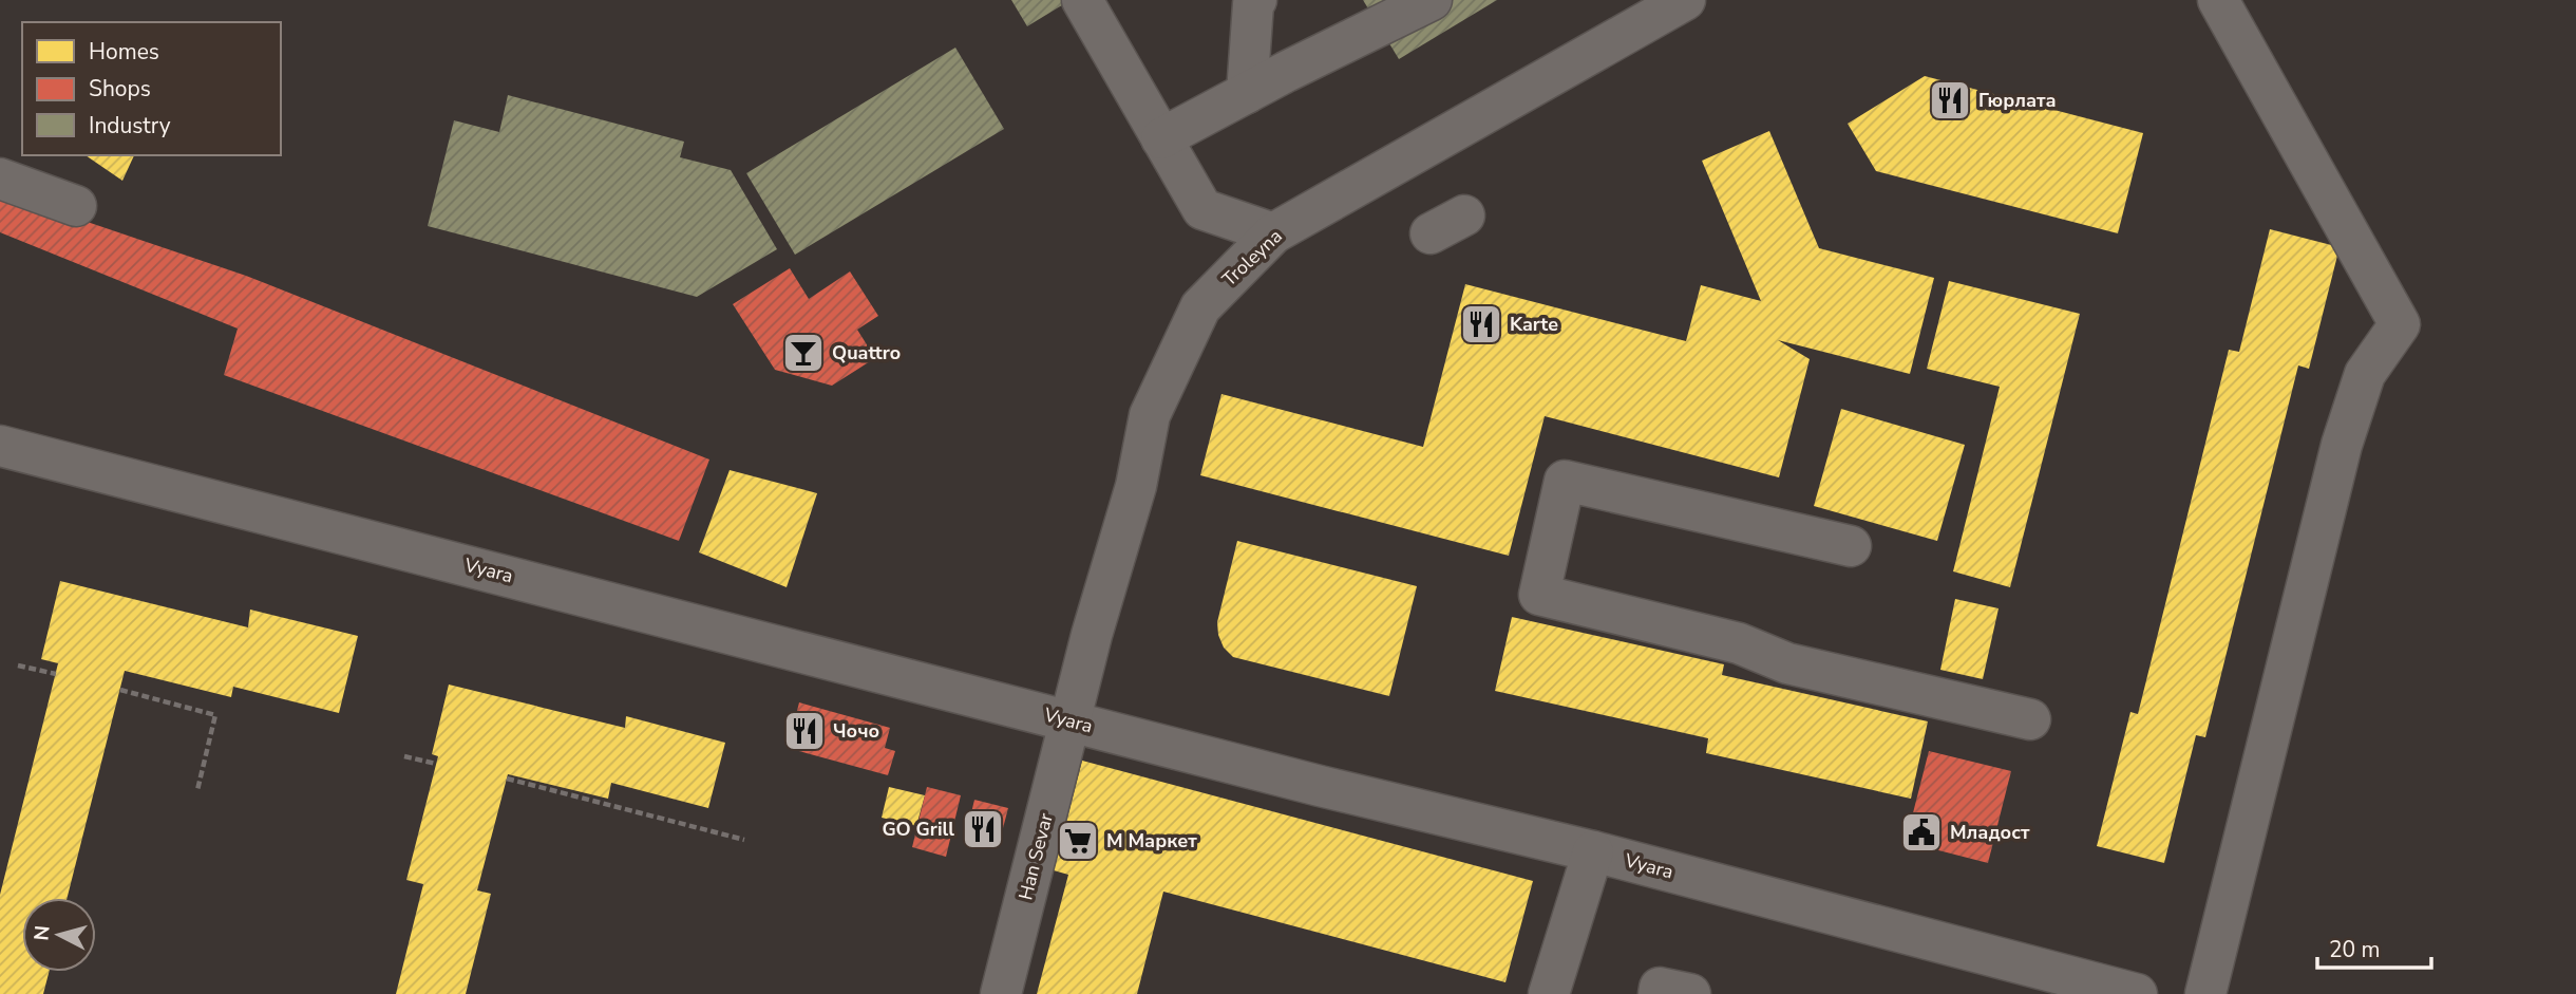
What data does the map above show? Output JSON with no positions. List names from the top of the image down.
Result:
{
  "streets": {
    "street": ["Troleyna", "Vyara", "Han Sevar"]
  },
  "crossings": [
    ["Troleyna", "Vyara"],
    ["Troleyna", "Han Sevar"],
    ["Vyara", "Han Sevar"]
  ],
  "places": {
    "restaurant": [
      "Гюрлата",
      "Karte",
      "Чочо",
      "GO Grill"
    ],
    "bar": ["Quattro"],
    "public building": ["Младост"],
    "supermarket": ["М Маркет"]
  },
  "legend": ["Homes", "Shops", "Industry"],
  "scale_bar": "20 m",
  "north": "left"
}
